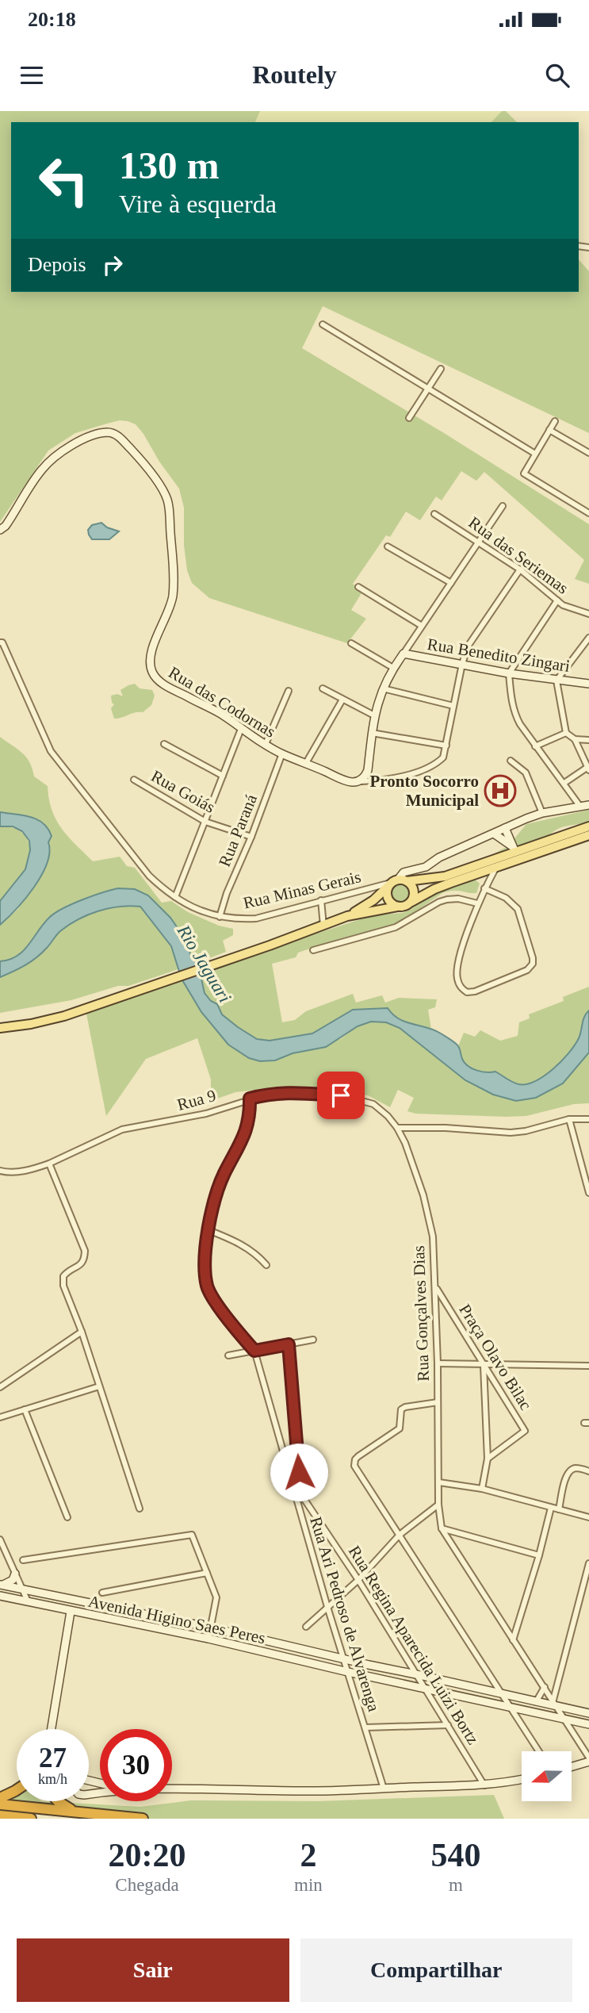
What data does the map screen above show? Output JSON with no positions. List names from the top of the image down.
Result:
{
  "streets": {
    "street": [
      "Rua das Seriemas",
      "Rua Benedito Zingari",
      "Rua das Codornas",
      "Rua Goiás",
      "Rua Paraná",
      "Rua Minas Gerais",
      "Rua 9",
      "Rua Gonçalves Dias",
      "Praça Olavo Bilac",
      "Rua Ari Pedroso de Alvarenga",
      "Avenida Higino Saes Peres",
      "Rua Regina Aparecida Luizi Bortz"
    ]
  },
  "crossings": [
    ["Rua das Seriemas", "Rua Benedito Zingari"],
    ["Rua Benedito Zingari", "Rua das Codornas"],
    ["Rua das Codornas", "Rua Paraná"],
    ["Rua Goiás", "Rua Paraná"],
    ["Rua Paraná", "Rua Minas Gerais"],
    ["Rua 9", "Rua Gonçalves Dias"],
    ["Rua Gonçalves Dias", "Praça Olavo Bilac"],
    ["Rua Ari Pedroso de Alvarenga", "Avenida Higino Saes Peres"],
    ["Avenida Higino Saes Peres", "Rua Regina Aparecida Luizi Bortz"]
  ],
  "water": ["Rio Jaguari"],
  "places": {
    "hospital": ["Pronto Socorro Municipal"]
  },
  "north": "left",
  "page": {
    "status": "20:18",
    "header": "Routely",
    "turn": ["130 m", "Vire à esquerda"],
    "then": "Depois",
    "speed": "27 km/h",
    "limit": "30",
    "eta": [
      "20:20",
      "Chegada",
      "2",
      "min",
      "540",
      "m"
    ],
    "buttons": ["Sair", "Compartilhar"]
  }
}
